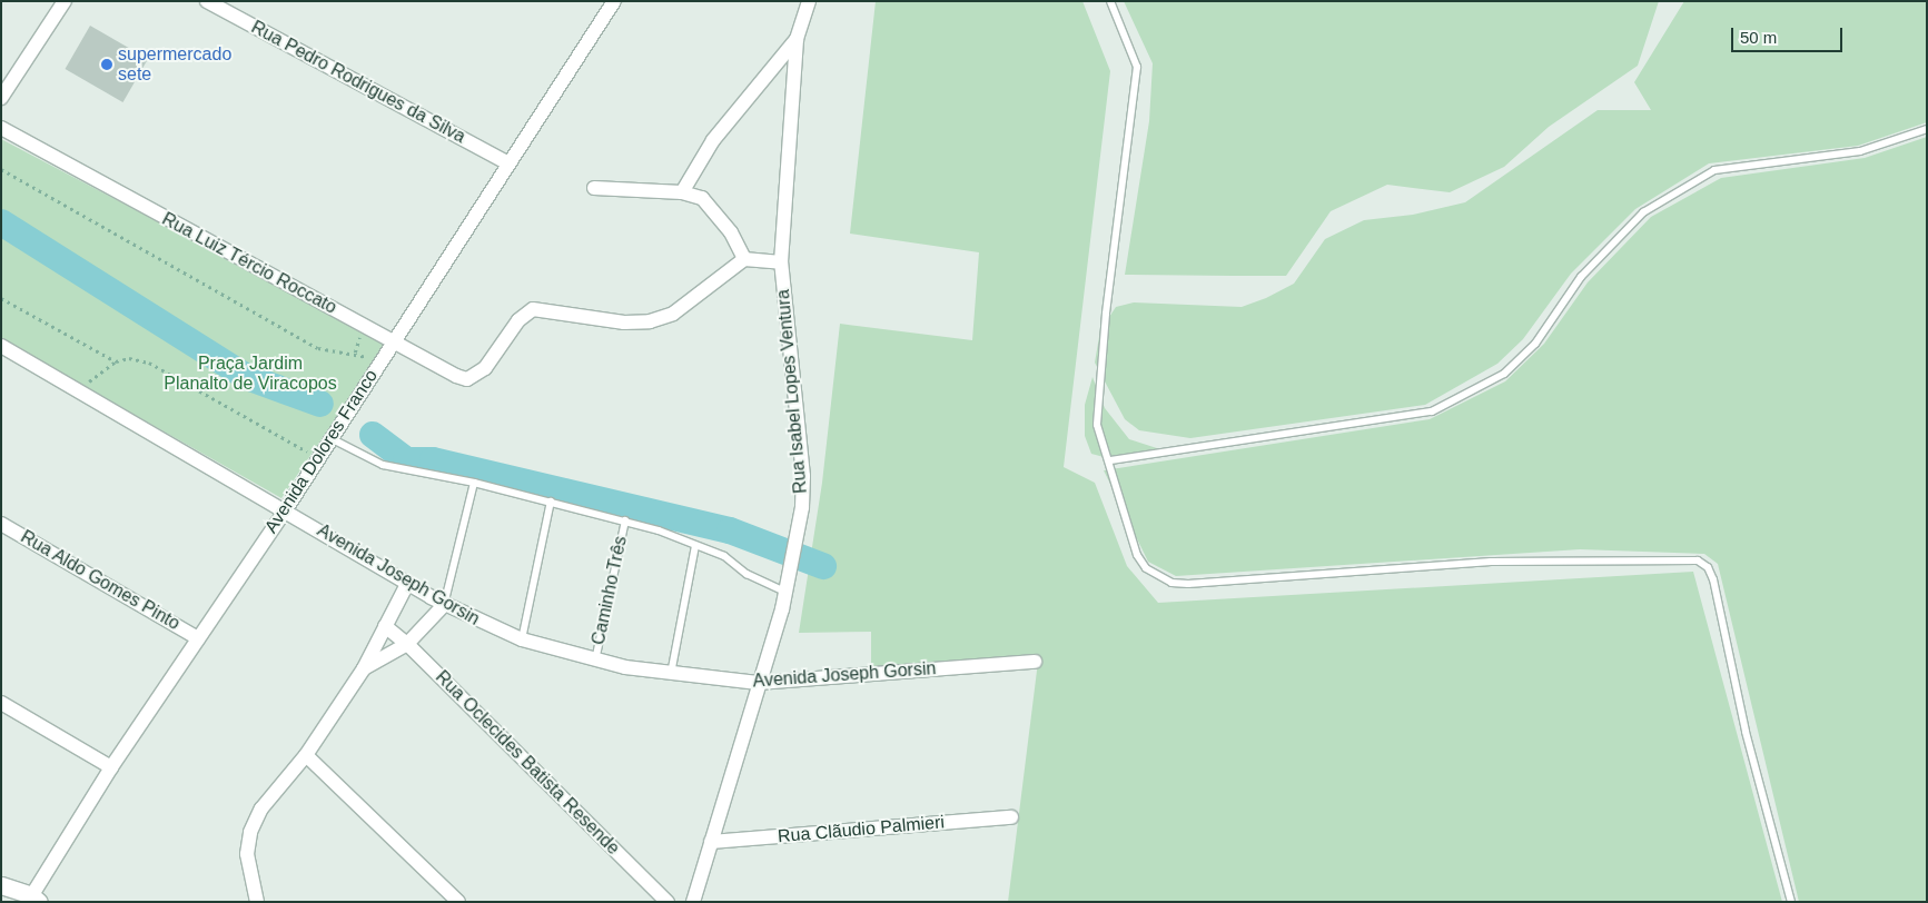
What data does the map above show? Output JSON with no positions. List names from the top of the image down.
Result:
{
  "streets": {
    "street": [
      "Rua Pedro Rodrigues da Silva",
      "Rua Luiz Tércio Roccato",
      "Rua Isabel Lopes Ventura",
      "Avenida Dolores Franco",
      "Avenida Joseph Gorsin",
      "Rua Aldo Gomes Pinto",
      "Rua Oclecides Batista Resende",
      "Rua Clãudio Palmieri"
    ],
    "lane": ["Caminho Três"]
  },
  "crossings": [
    ["Rua Pedro Rodrigues da Silva", "Avenida Dolores Franco"],
    ["Rua Luiz Tércio Roccato", "Avenida Dolores Franco"],
    ["Rua Isabel Lopes Ventura", "Avenida Joseph Gorsin"],
    ["Rua Isabel Lopes Ventura", "Rua Clãudio Palmieri"],
    ["Avenida Dolores Franco", "Avenida Joseph Gorsin"],
    ["Avenida Dolores Franco", "Rua Aldo Gomes Pinto"],
    ["Avenida Joseph Gorsin", "Caminho Três"]
  ],
  "parks": ["Praça Jardim Planalto de Viracopos"],
  "places": ["supermercado sete"],
  "scale_bar": "50 m"
}
